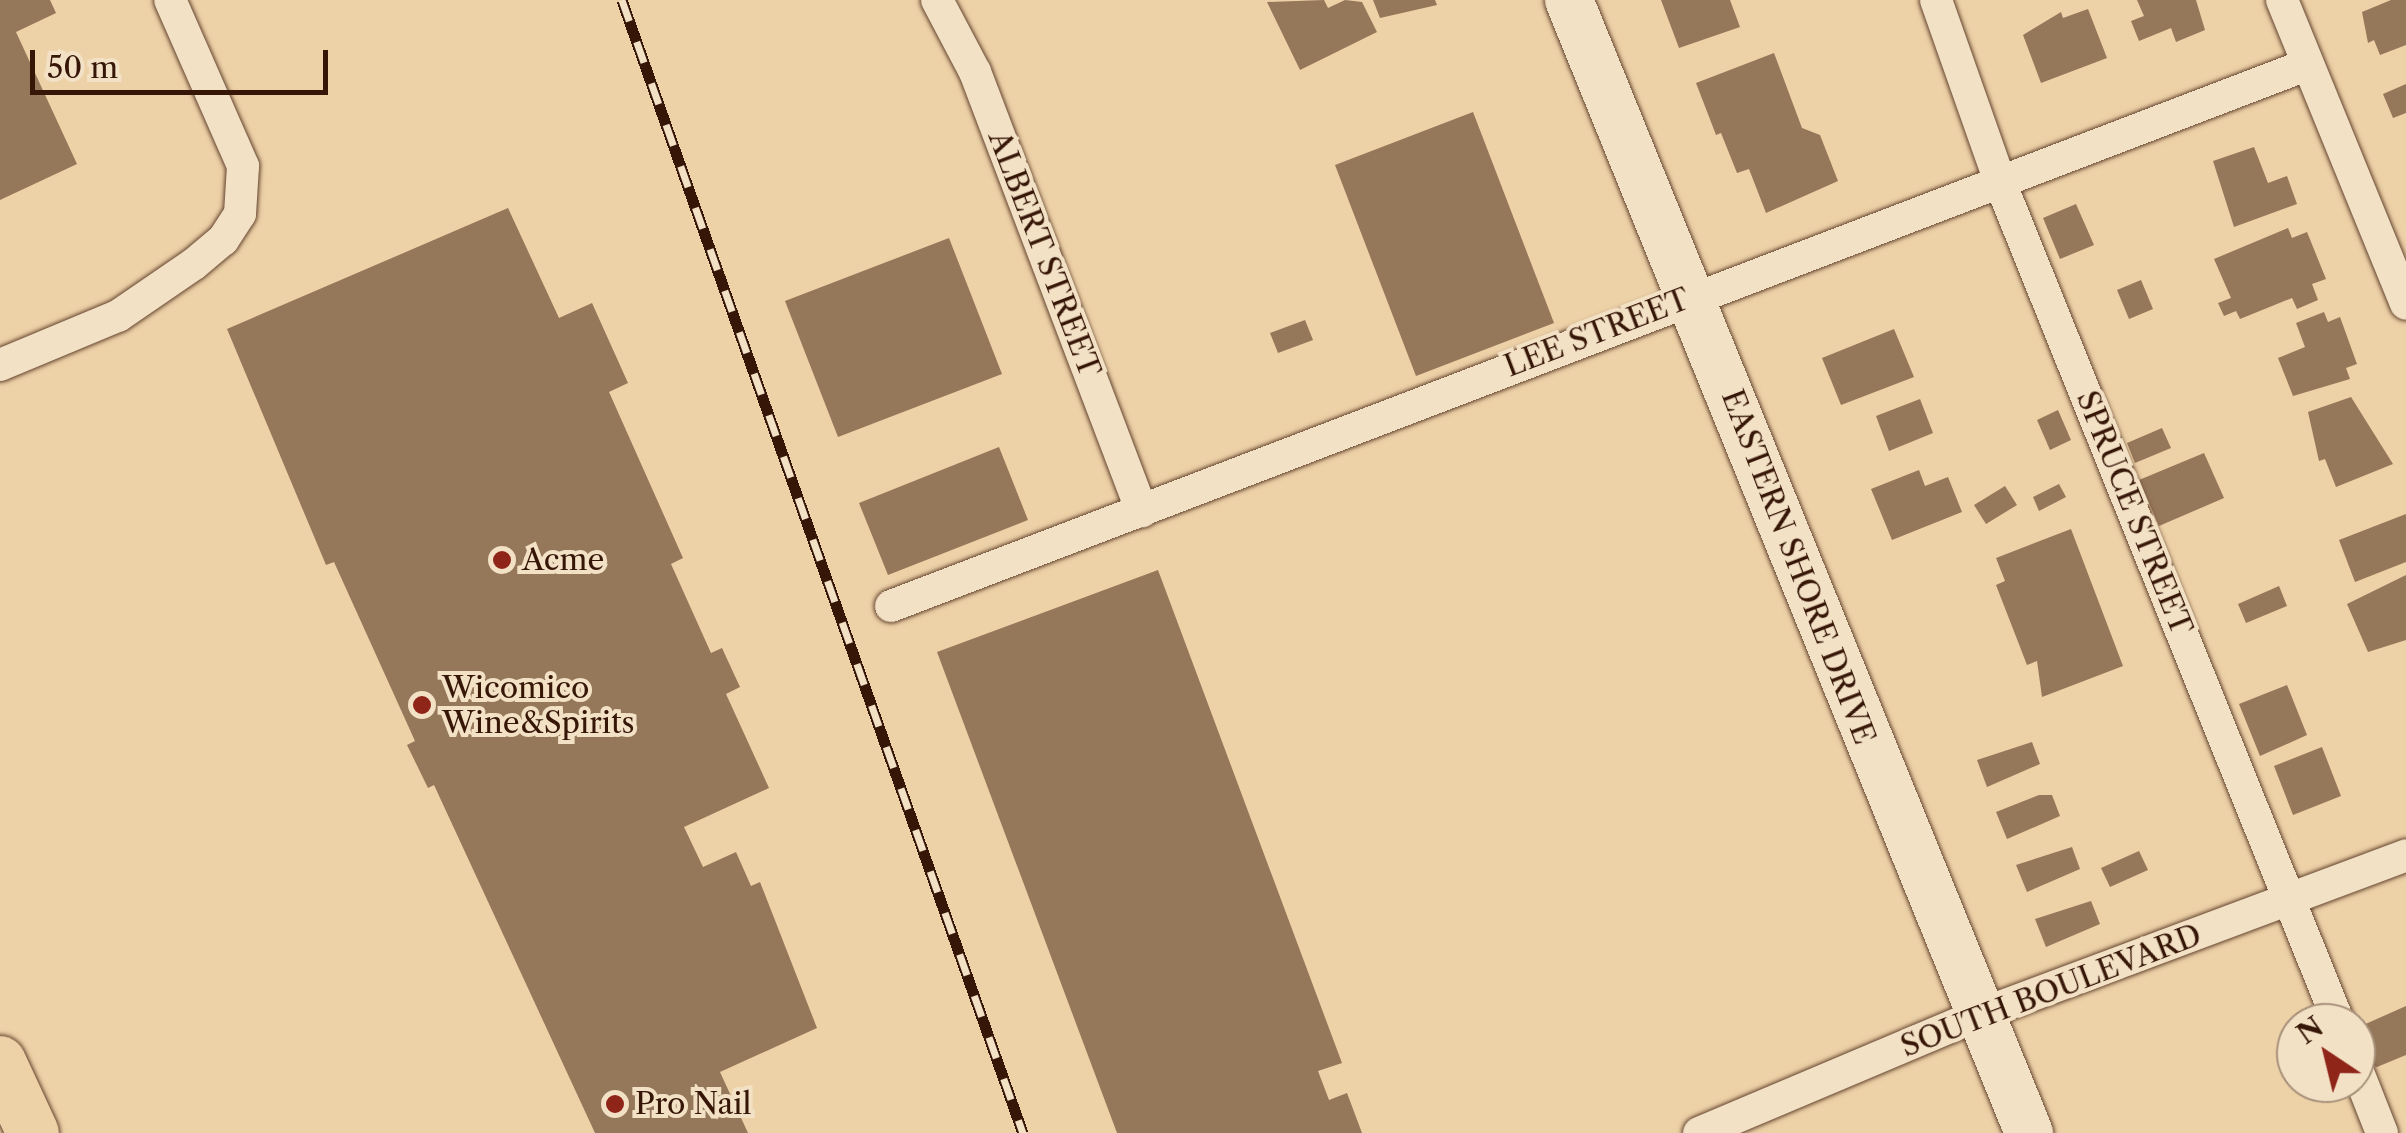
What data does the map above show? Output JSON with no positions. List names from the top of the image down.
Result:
{
  "streets": {
    "street": [
      "ALBERT STREET",
      "LEE STREET",
      "SPRUCE STREET",
      "EASTERN SHORE DRIVE",
      "SOUTH BOULEVARD"
    ]
  },
  "crossings": [
    ["ALBERT STREET", "LEE STREET"],
    ["LEE STREET", "SPRUCE STREET"],
    ["LEE STREET", "EASTERN SHORE DRIVE"],
    ["SPRUCE STREET", "SOUTH BOULEVARD"],
    ["EASTERN SHORE DRIVE", "SOUTH BOULEVARD"]
  ],
  "places": ["Acme", "Wicomico Wine&Spirits", "Pro Nail"],
  "scale_bar": "50 m",
  "north": "top left"
}
